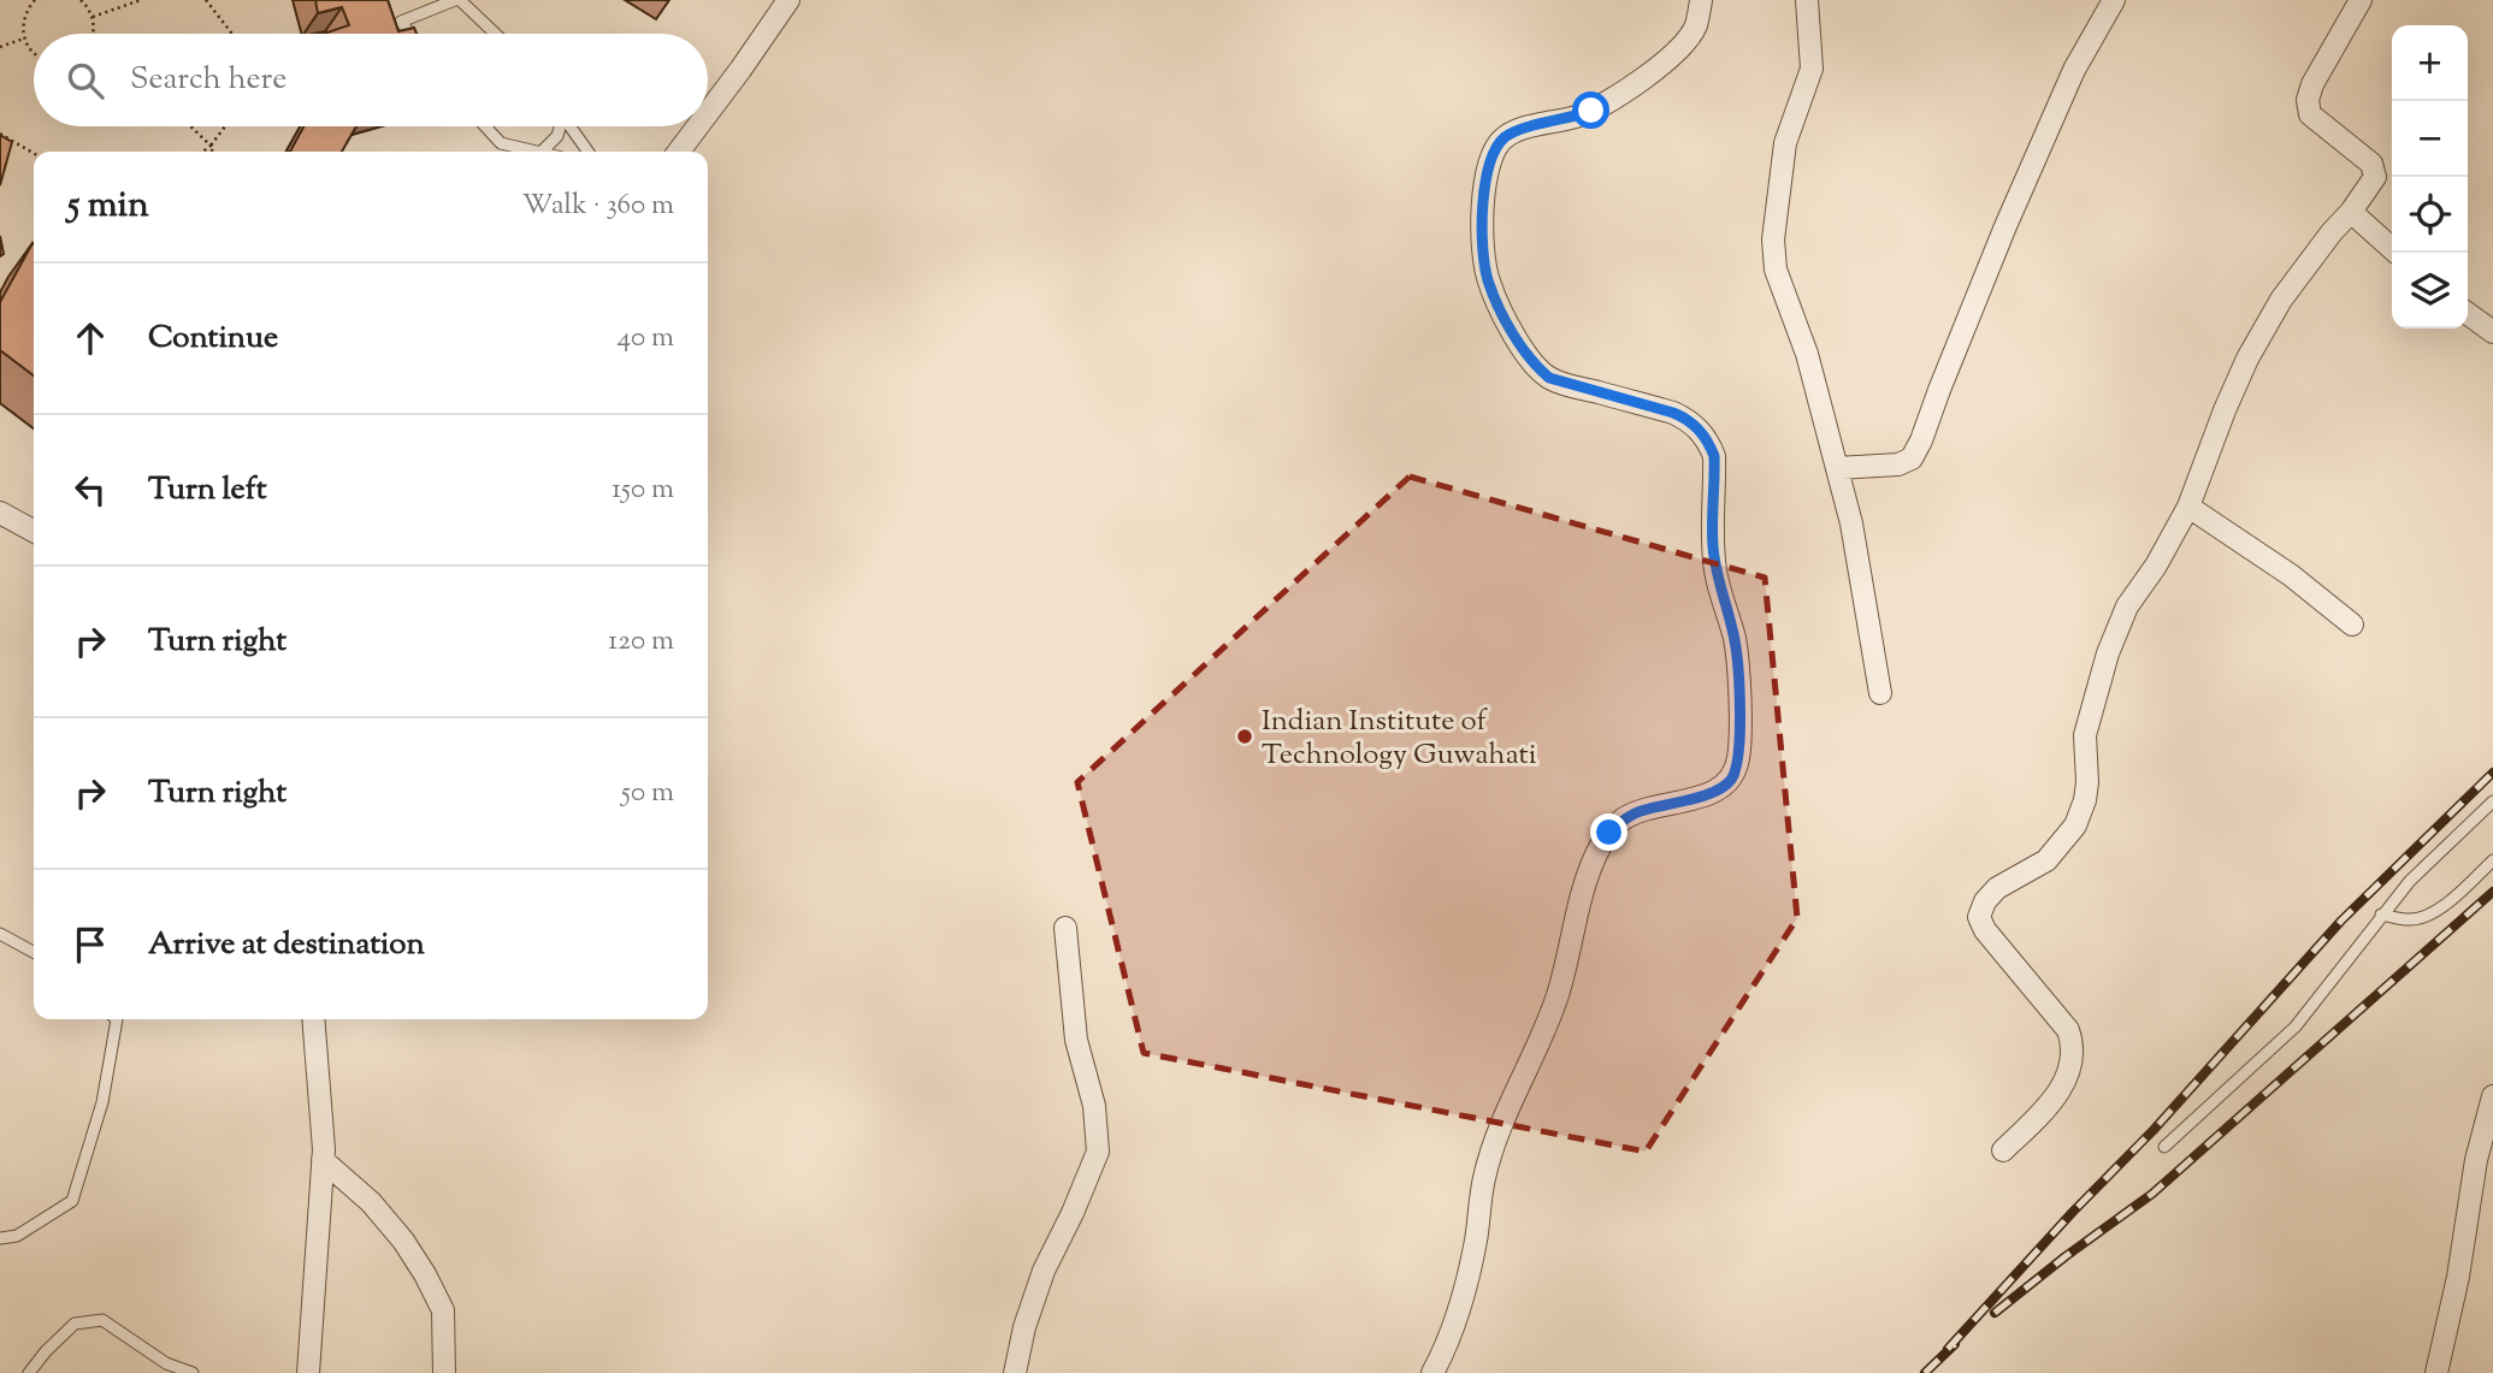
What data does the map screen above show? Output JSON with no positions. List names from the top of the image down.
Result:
{
  "places": ["Indian Institute of Technology Guwahati"],
  "page": {
    "map_buttons": ["+", "−"],
    "search": "Search here",
    "heading": ["5 min", "Walk · 360 m"],
    "list": [
      ["Continue", "40 m"],
      ["Turn left", "150 m"],
      ["Turn right", "120 m"],
      ["Turn right", "50 m"],
      "Arrive at destination"
    ]
  }
}
